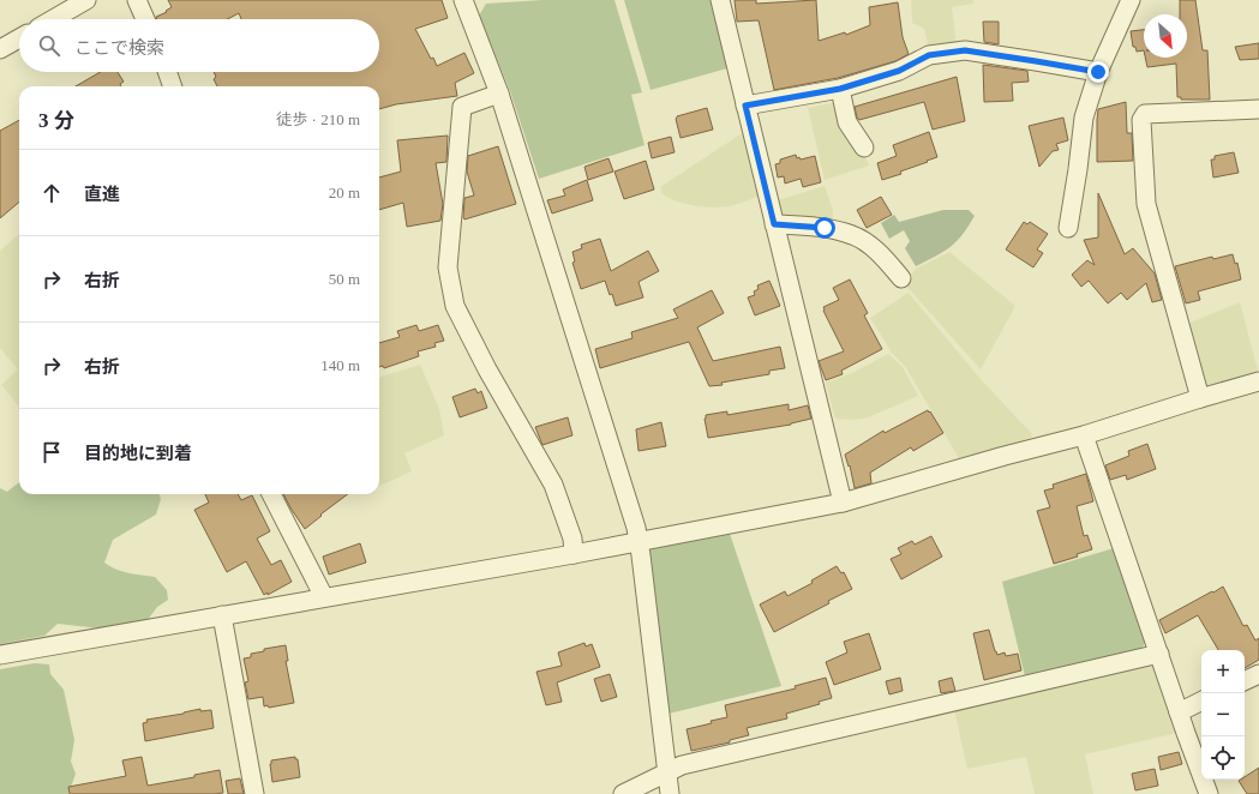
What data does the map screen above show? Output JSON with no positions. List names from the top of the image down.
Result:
{
  "north": "bottom right",
  "page": {
    "search": "ここで検索",
    "heading": ["3 分", "徒歩 · 210 m"],
    "list": [
      ["直進", "20 m"],
      ["右折", "50 m"],
      ["右折", "140 m"],
      "目的地に到着"
    ],
    "map_buttons": ["+", "−"]
  }
}
